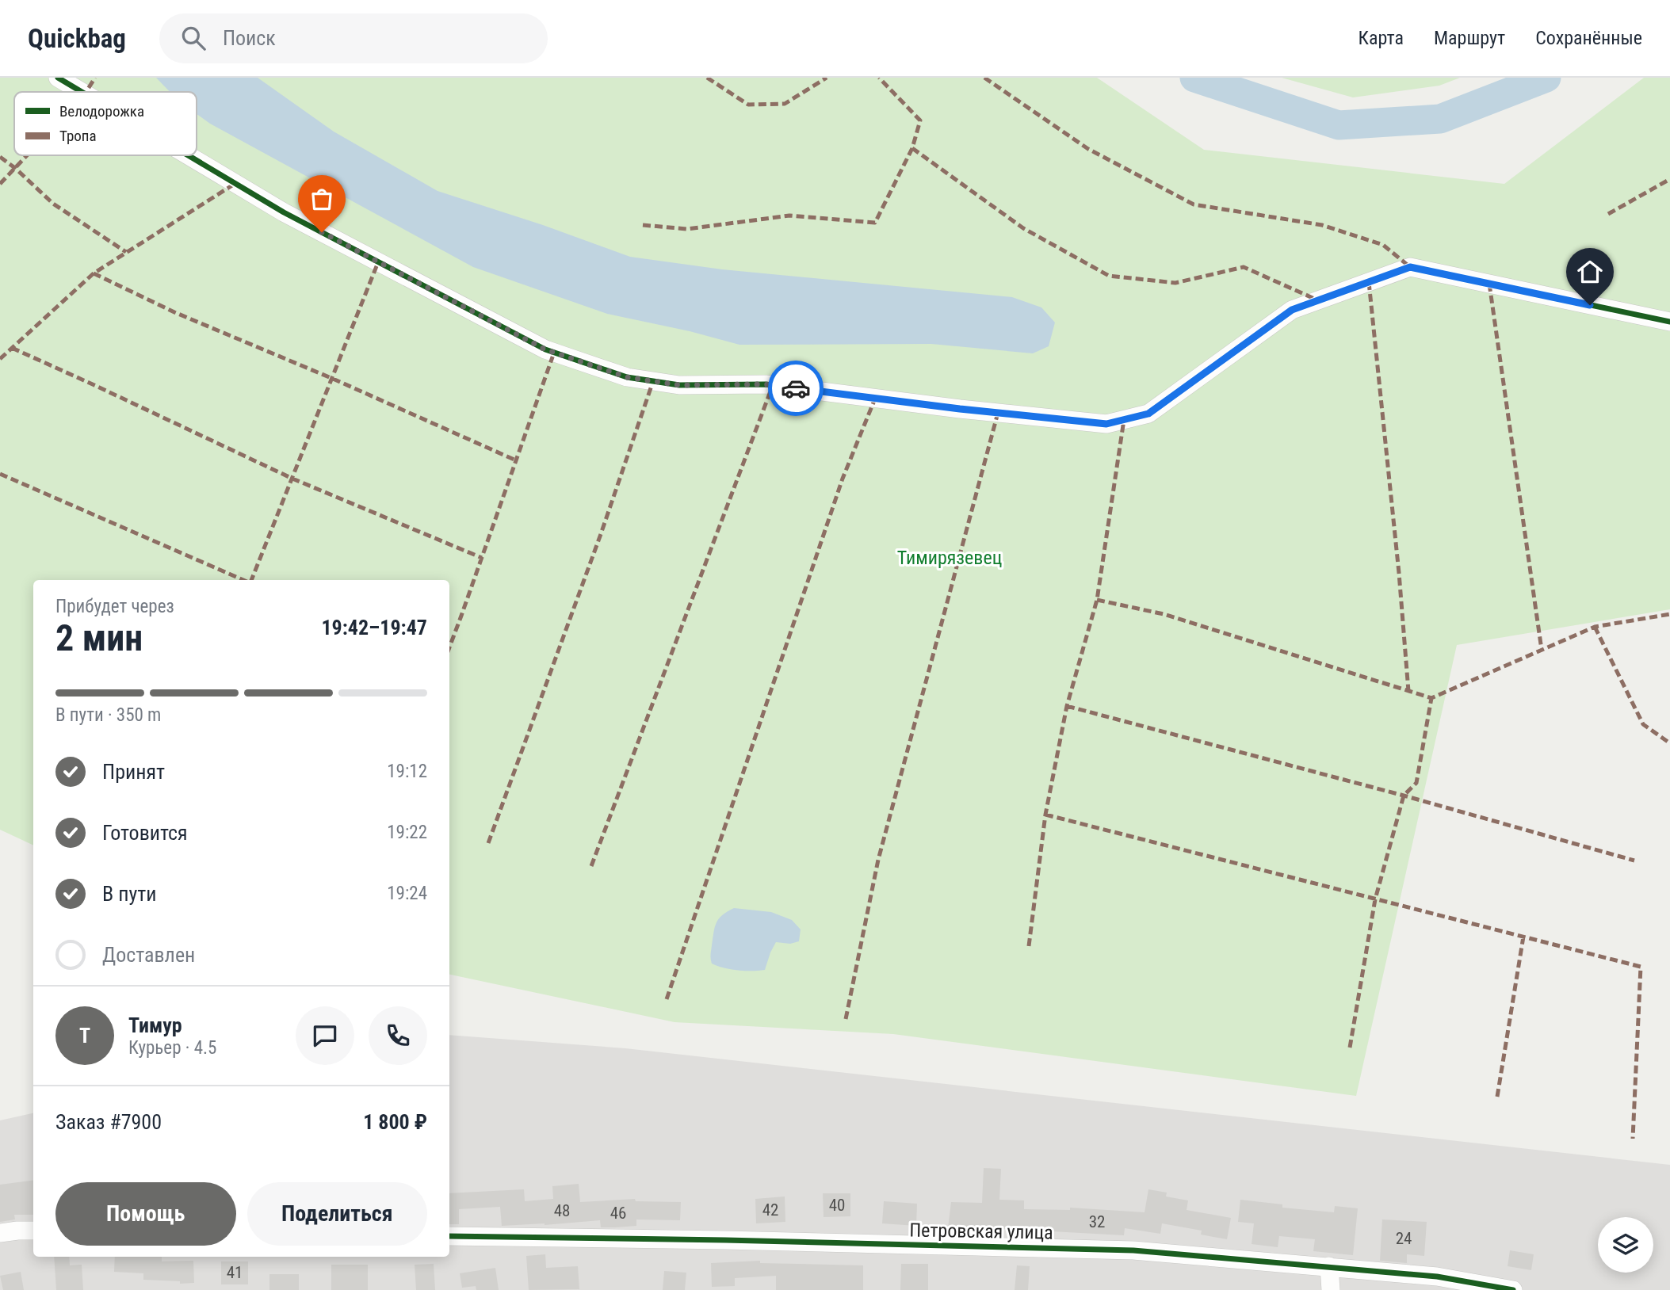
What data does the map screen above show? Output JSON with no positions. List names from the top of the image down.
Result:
{
  "streets": {
    "street": ["Петровская улица"]
  },
  "parks": ["Тимирязевец"],
  "house_numbers": [
    "40",
    "42",
    "48",
    "46",
    "32",
    "24",
    "41"
  ],
  "legend": ["Велодорожка", "Тропа"],
  "page": {
    "header": "Quickbag",
    "search": "Поиск",
    "nav": ["Карта", "Маршрут", "Сохранённые"],
    "heading": ["2 мин", "Прибудет через", "19:42–19:47"],
    "panel": [
      "Тимур",
      "Курьер · 4.5",
      "Заказ #7900",
      "1 800 ₽"
    ],
    "bar": "В пути · 350 m",
    "list": [
      ["Принят", "19:12"],
      ["Готовится", "19:22"],
      ["В пути", "19:24"],
      "Доставлен"
    ],
    "round": "Т",
    "buttons": ["Помощь", "Поделиться"]
  }
}
